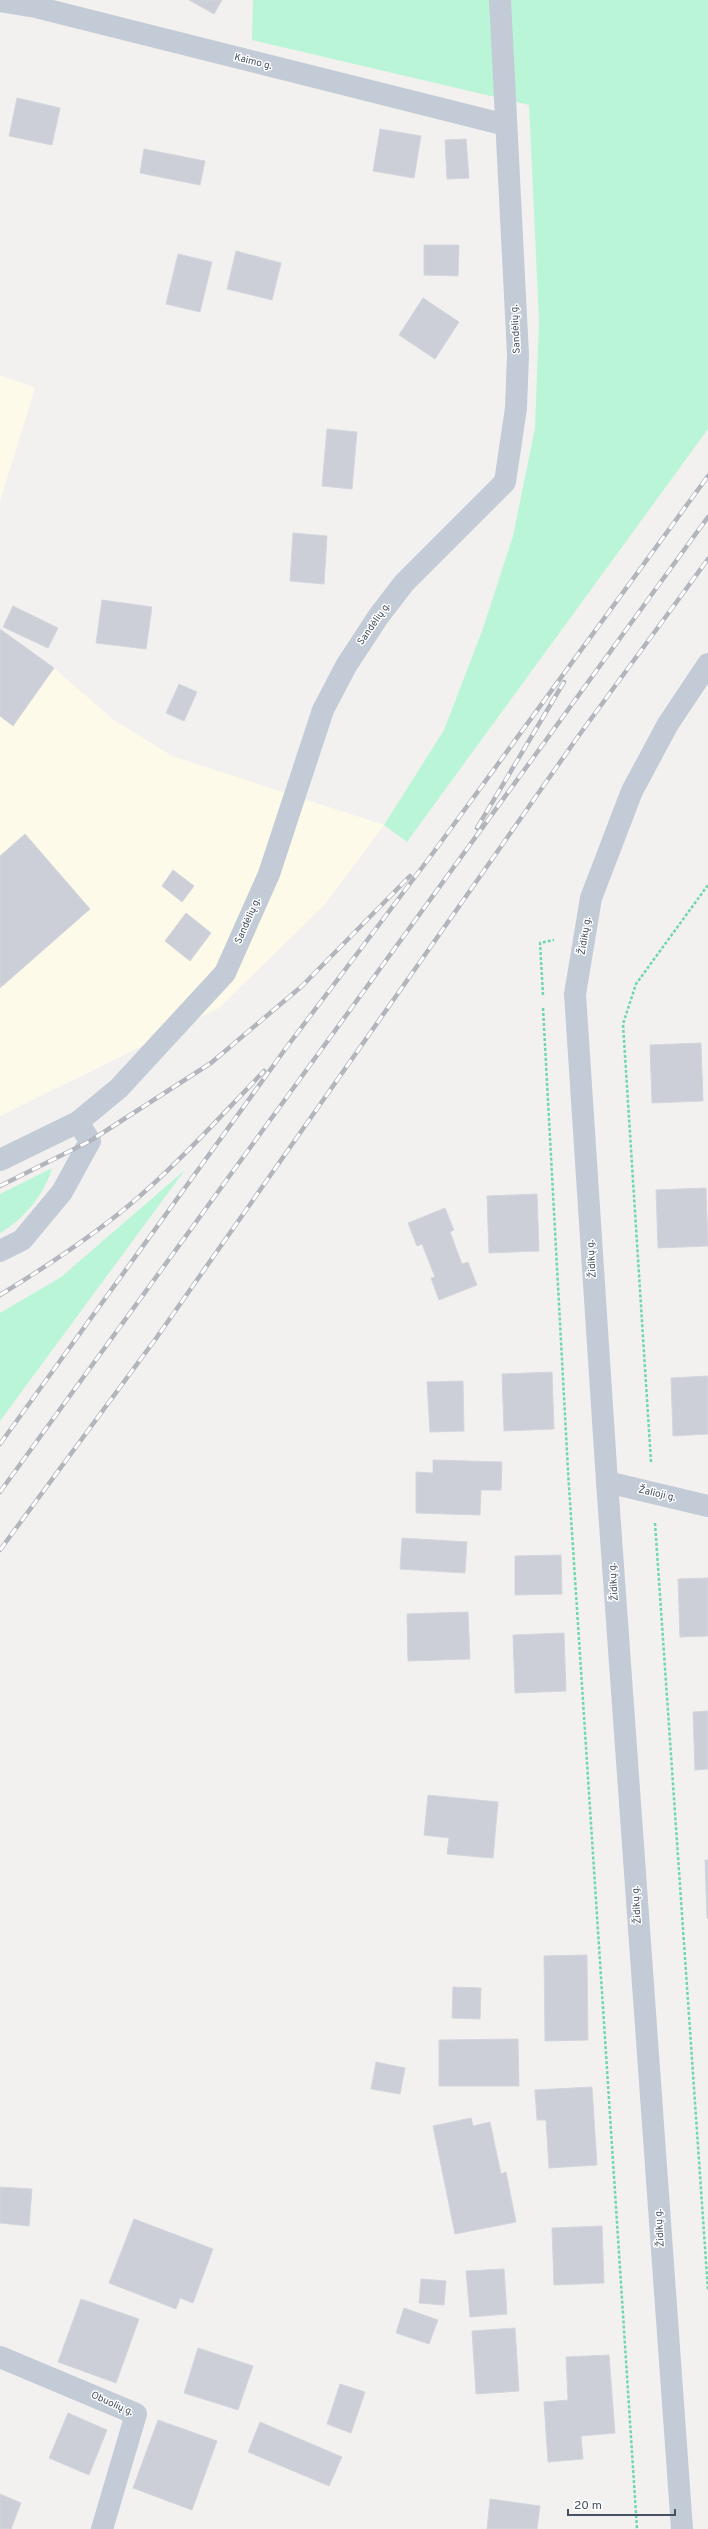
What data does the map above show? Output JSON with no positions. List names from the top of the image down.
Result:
{
  "streets": {
    "street": [
      "Kaimo g.",
      "Sandėlių g.",
      "Židikų g.",
      "Žalioji g.",
      "Obuolių g."
    ]
  },
  "crossings": [
    ["Kaimo g.", "Sandėlių g."],
    ["Židikų g.", "Žalioji g."]
  ],
  "scale_bar": "20 m"
}
